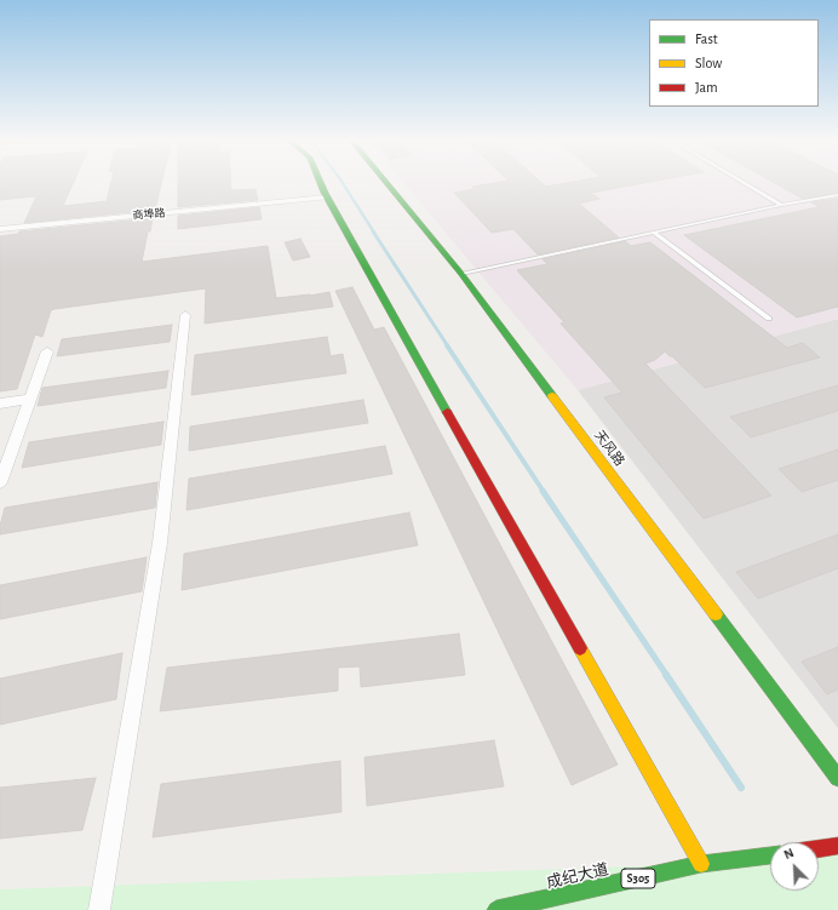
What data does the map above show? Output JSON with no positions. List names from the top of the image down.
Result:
{
  "streets": {
    "main road": ["天风路", "成纪大道", "S305"],
    "street": ["商埠路"]
  },
  "legend": ["Fast", "Slow", "Jam"],
  "north": "top left"
}
